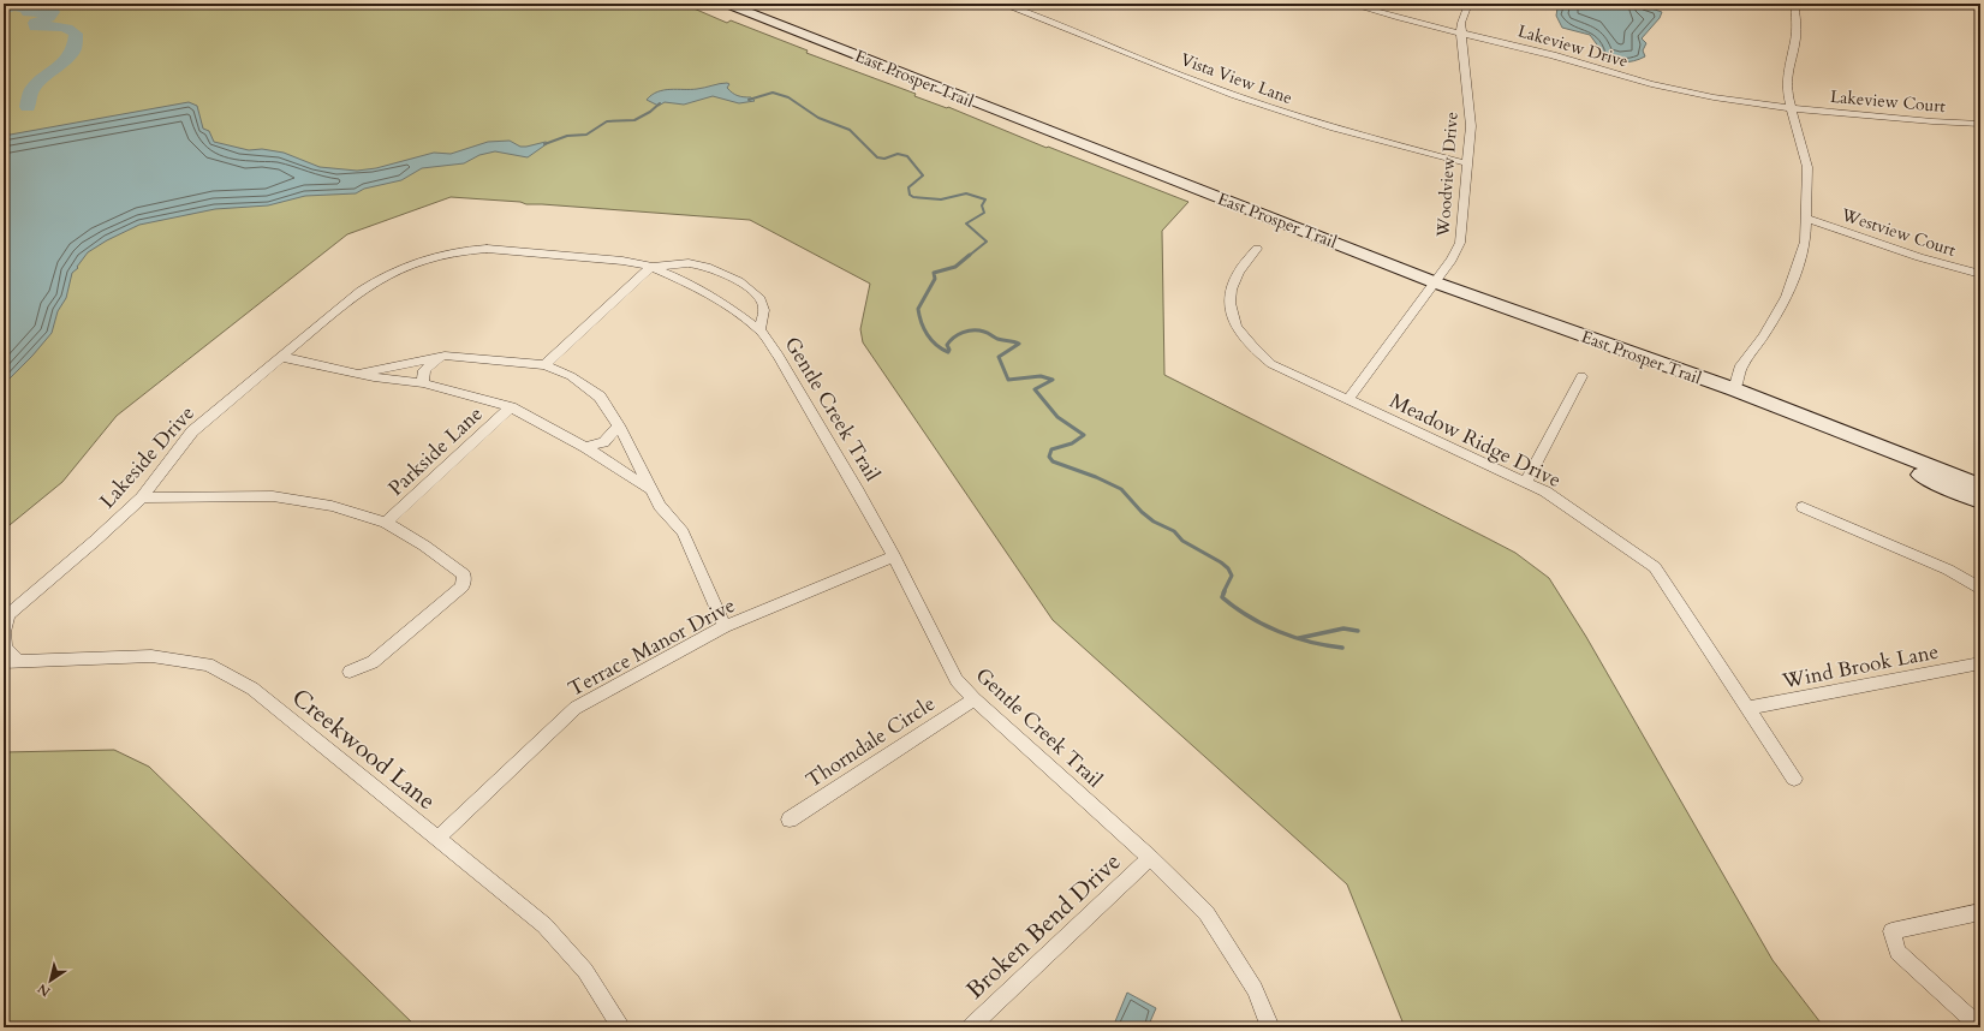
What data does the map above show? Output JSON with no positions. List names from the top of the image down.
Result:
{
  "streets": {
    "main road": ["East Prosper Trail"],
    "street": [
      "Lakeview Drive",
      "Vista View Lane",
      "Lakeview Court",
      "Woodview Drive",
      "Westview Court",
      "Gentle Creek Trail",
      "Meadow Ridge Drive",
      "Parkside Lane",
      "Lakeside Drive",
      "Terrace Manor Drive",
      "Wind Brook Lane",
      "Thorndale Circle",
      "Creekwood Lane",
      "Broken Bend Drive"
    ]
  },
  "crossings": [
    ["Lakeview Drive", "Lakeview Court"],
    ["Lakeview Drive", "Woodview Drive"],
    ["East Prosper Trail", "Woodview Drive"],
    ["Vista View Lane", "Woodview Drive"],
    ["Woodview Drive", "Meadow Ridge Drive"],
    ["Gentle Creek Trail", "Lakeside Drive"],
    ["Gentle Creek Trail", "Terrace Manor Drive"],
    ["Gentle Creek Trail", "Thorndale Circle"],
    ["Gentle Creek Trail", "Broken Bend Drive"],
    ["Meadow Ridge Drive", "Wind Brook Lane"],
    ["Lakeside Drive", "Creekwood Lane"],
    ["Terrace Manor Drive", "Creekwood Lane"]
  ],
  "north": "bottom left"
}
